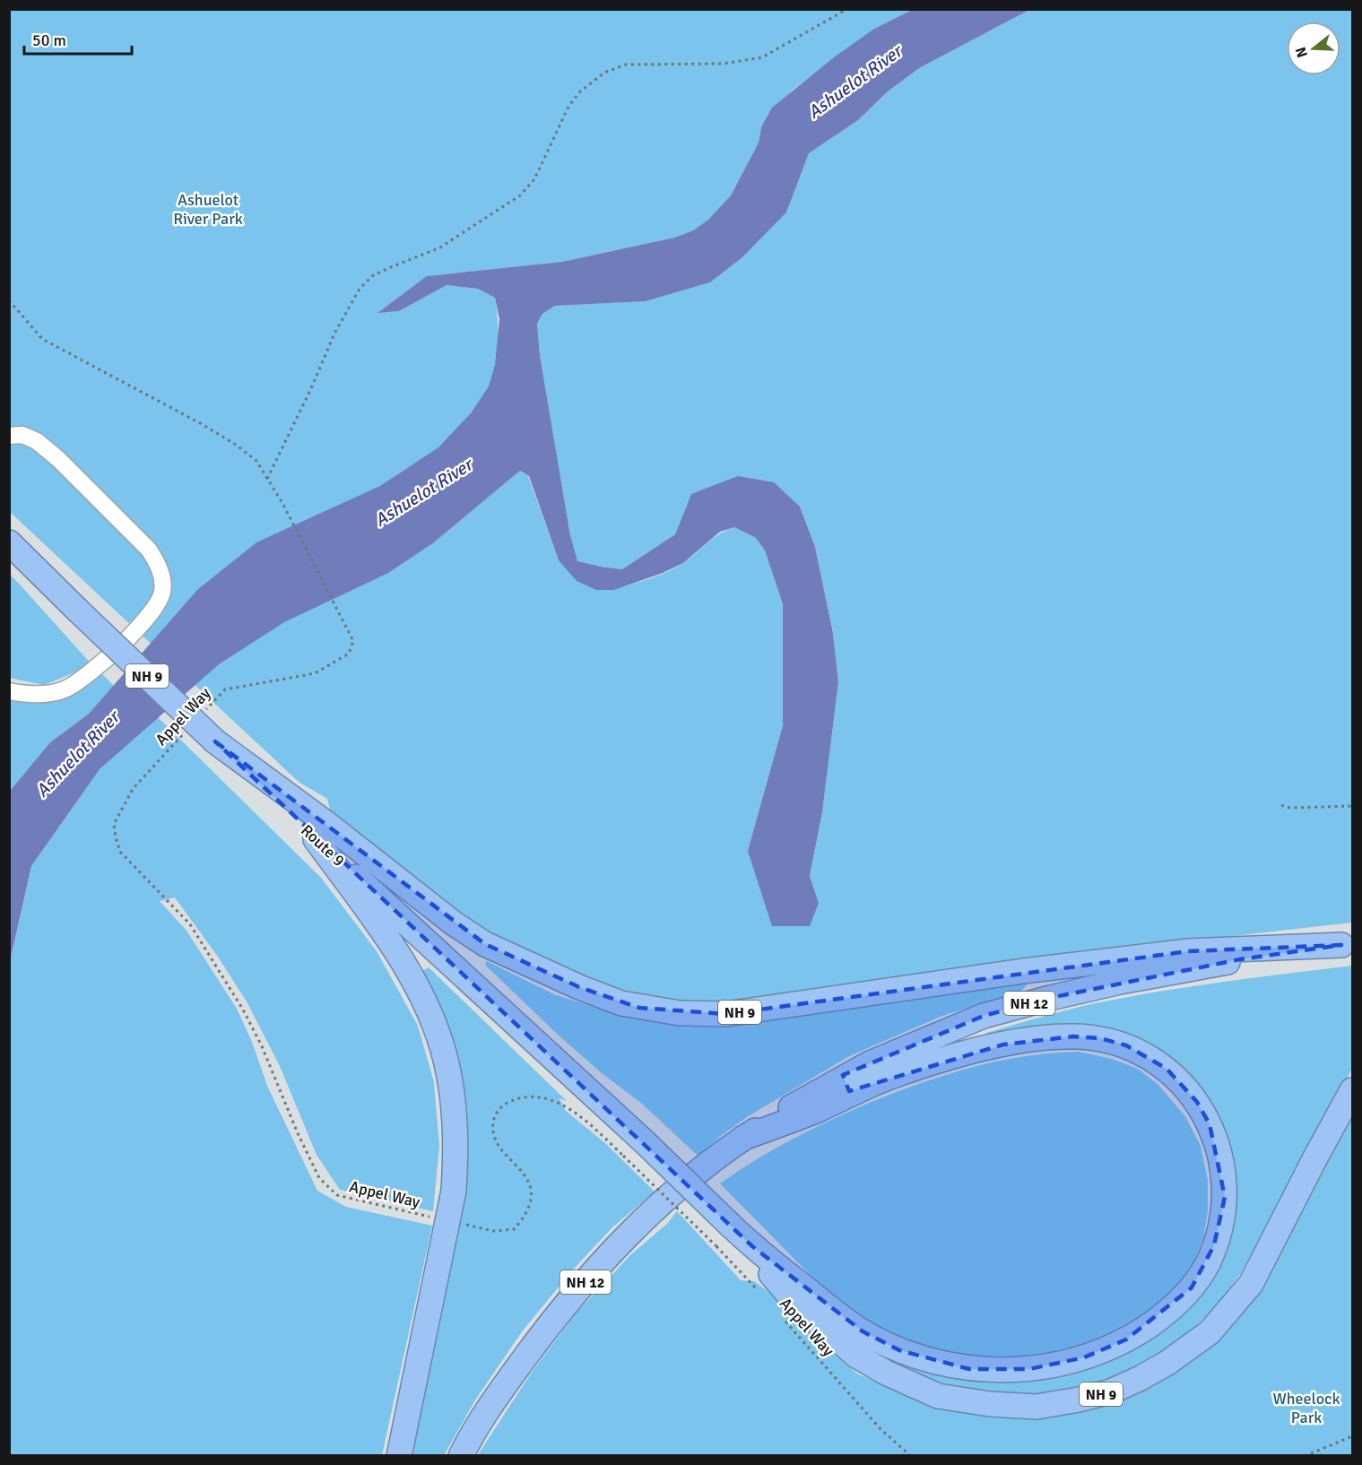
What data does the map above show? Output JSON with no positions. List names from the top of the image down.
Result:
{
  "streets": {
    "highway": ["NH 9", "Route 9", "NH 12"],
    "path": ["Appel Way"]
  },
  "crossings": [
    ["NH 9", "Route 9"],
    ["NH 9", "NH 12"]
  ],
  "water": ["Ashuelot River"],
  "parks": ["Ashuelot River Park", "Wheelock Park"],
  "scale_bar": "50 m",
  "north": "left"
}
